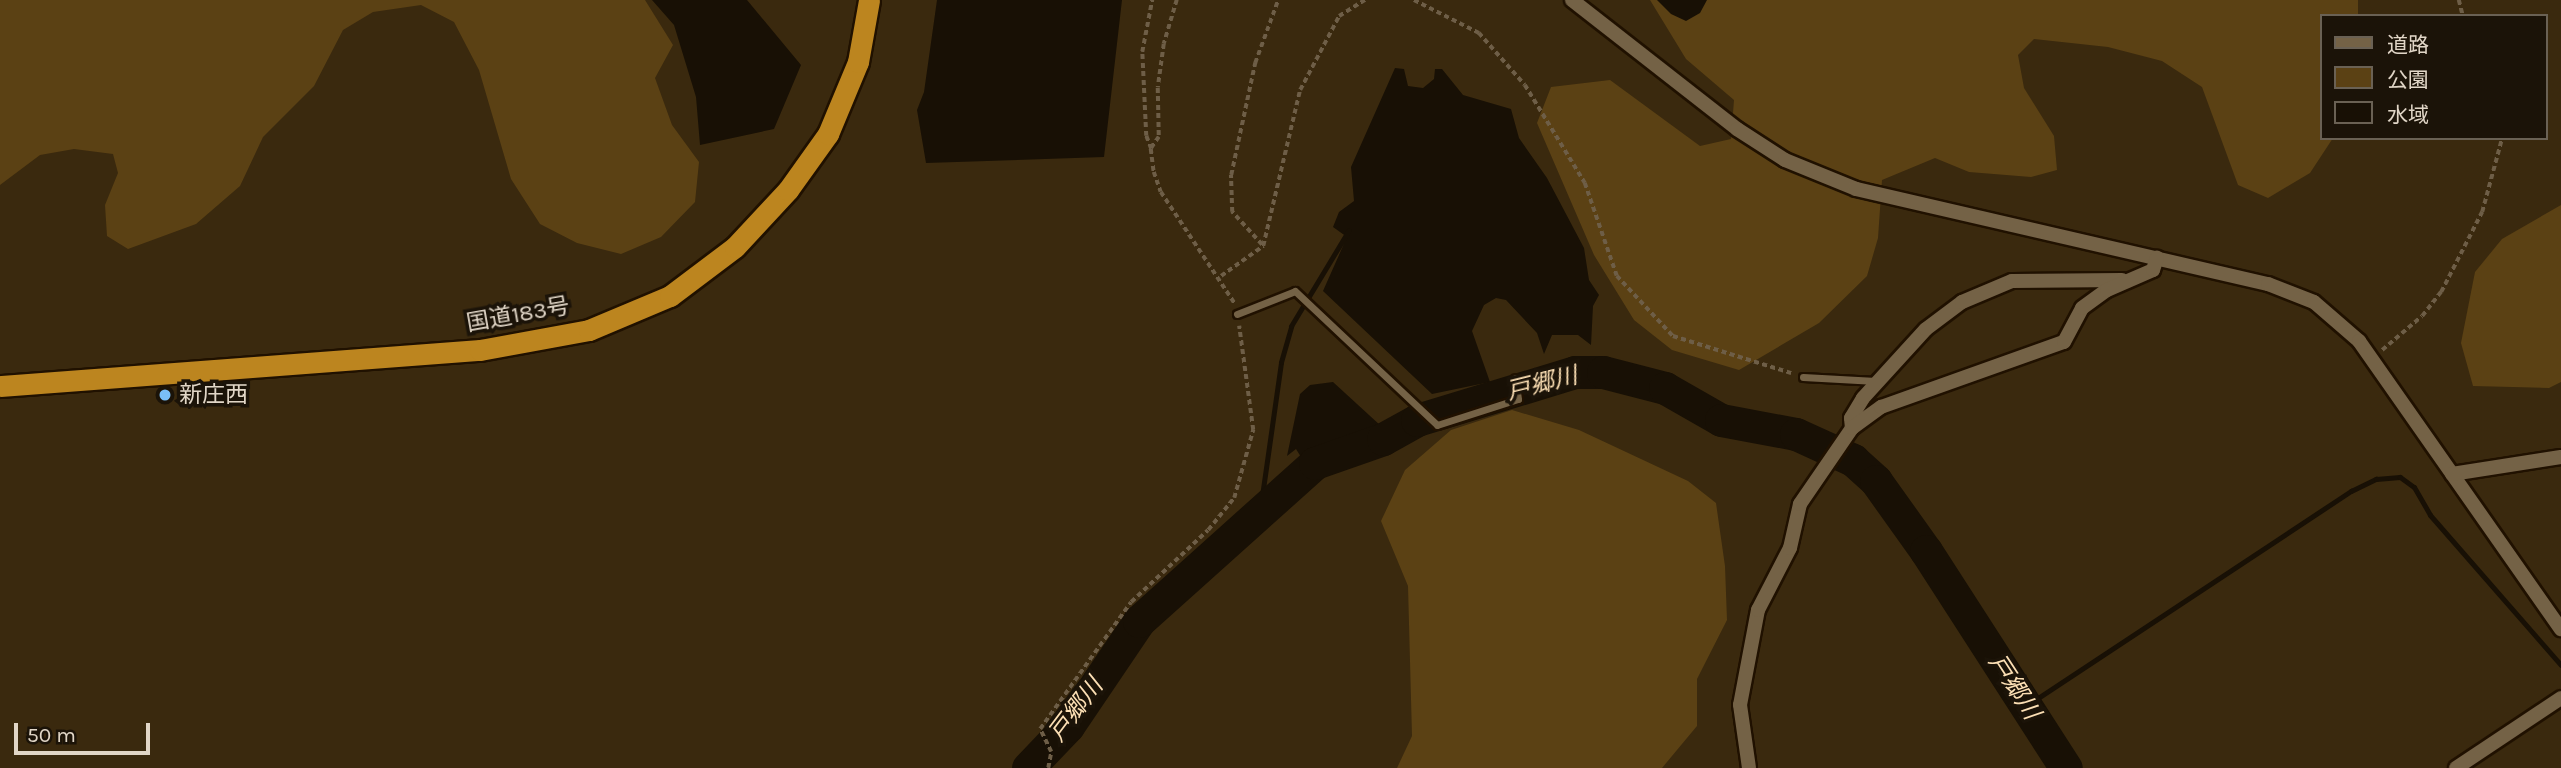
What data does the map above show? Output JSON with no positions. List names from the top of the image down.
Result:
{
  "streets": {
    "highway": ["国道183号"]
  },
  "water": ["戸郷川"],
  "places": ["新庄西"],
  "legend": ["道路", "公園", "水域"],
  "scale_bar": "50 m"
}
